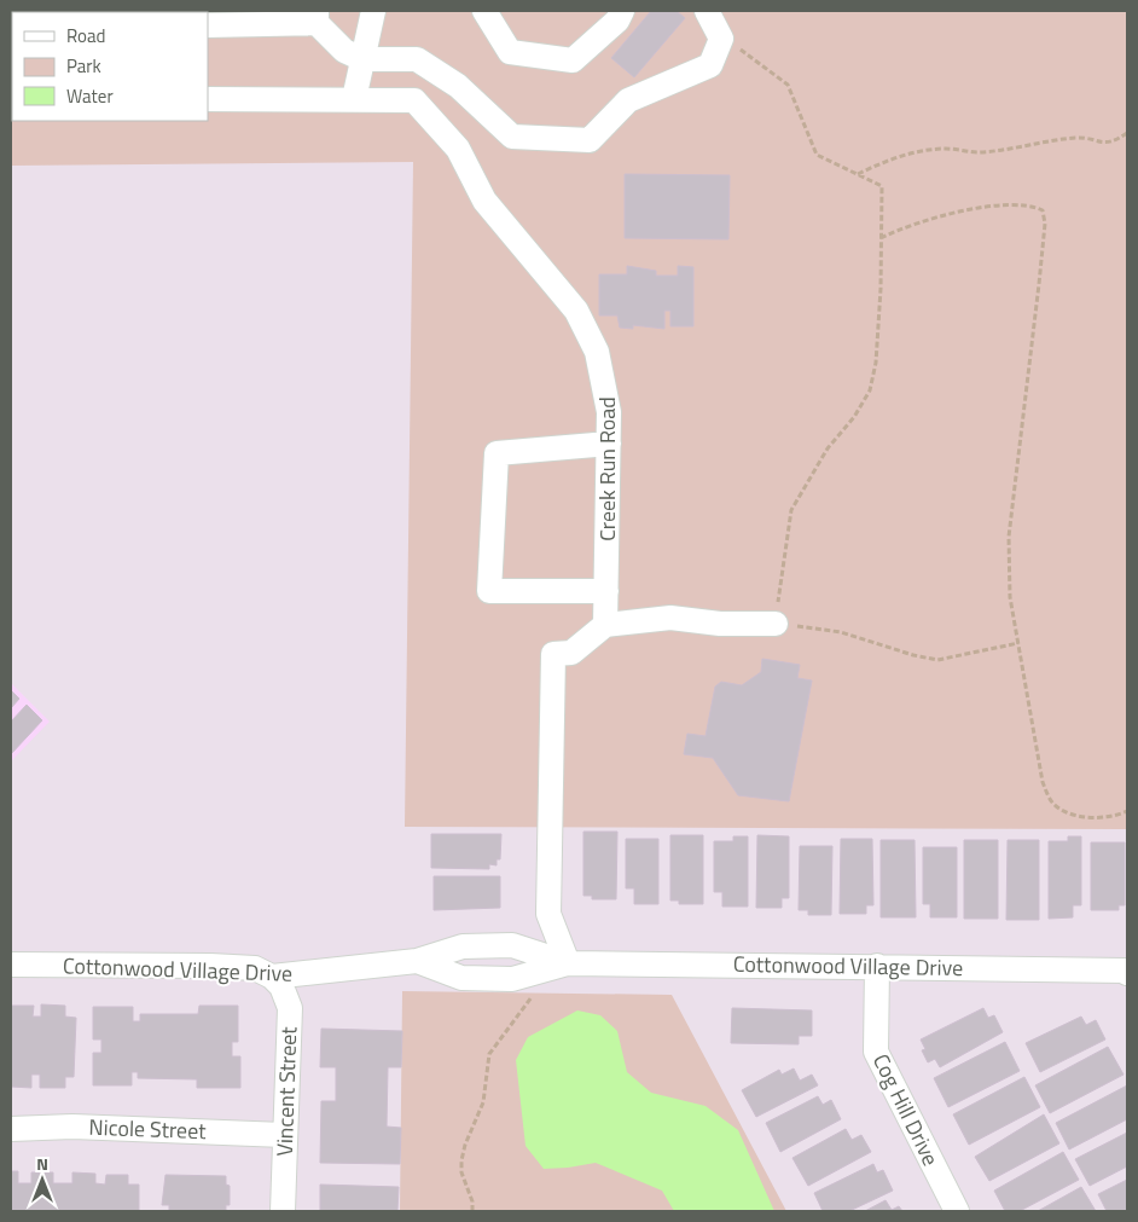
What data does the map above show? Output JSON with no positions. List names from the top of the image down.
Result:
{
  "streets": {
    "street": [
      "Creek Run Road",
      "Cottonwood Village Drive",
      "Vincent Street",
      "Cog Hill Drive",
      "Nicole Street"
    ]
  },
  "crossings": [
    ["Cottonwood Village Drive", "Vincent Street"],
    ["Cottonwood Village Drive", "Cog Hill Drive"],
    ["Vincent Street", "Nicole Street"]
  ],
  "legend": ["Road", "Park", "Water"],
  "north": "top"
}
